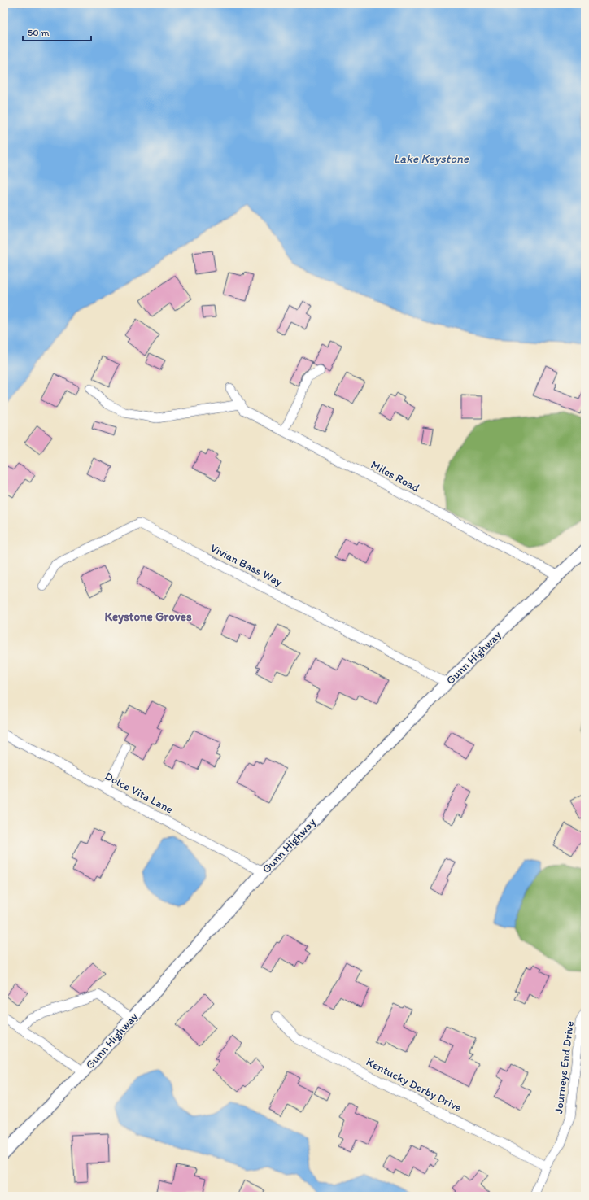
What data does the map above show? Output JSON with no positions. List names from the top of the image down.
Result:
{
  "streets": {
    "main road": ["Gunn Highway"],
    "street": [
      "Miles Road",
      "Vivian Bass Way",
      "Dolce Vita Lane",
      "Journeys End Drive",
      "Kentucky Derby Drive"
    ]
  },
  "crossings": [
    ["Miles Road", "Gunn Highway"],
    ["Vivian Bass Way", "Gunn Highway"],
    ["Gunn Highway", "Dolce Vita Lane"],
    ["Journeys End Drive", "Kentucky Derby Drive"]
  ],
  "districts": ["Keystone Groves"],
  "water": ["Lake Keystone"],
  "scale_bar": "50 m"
}
